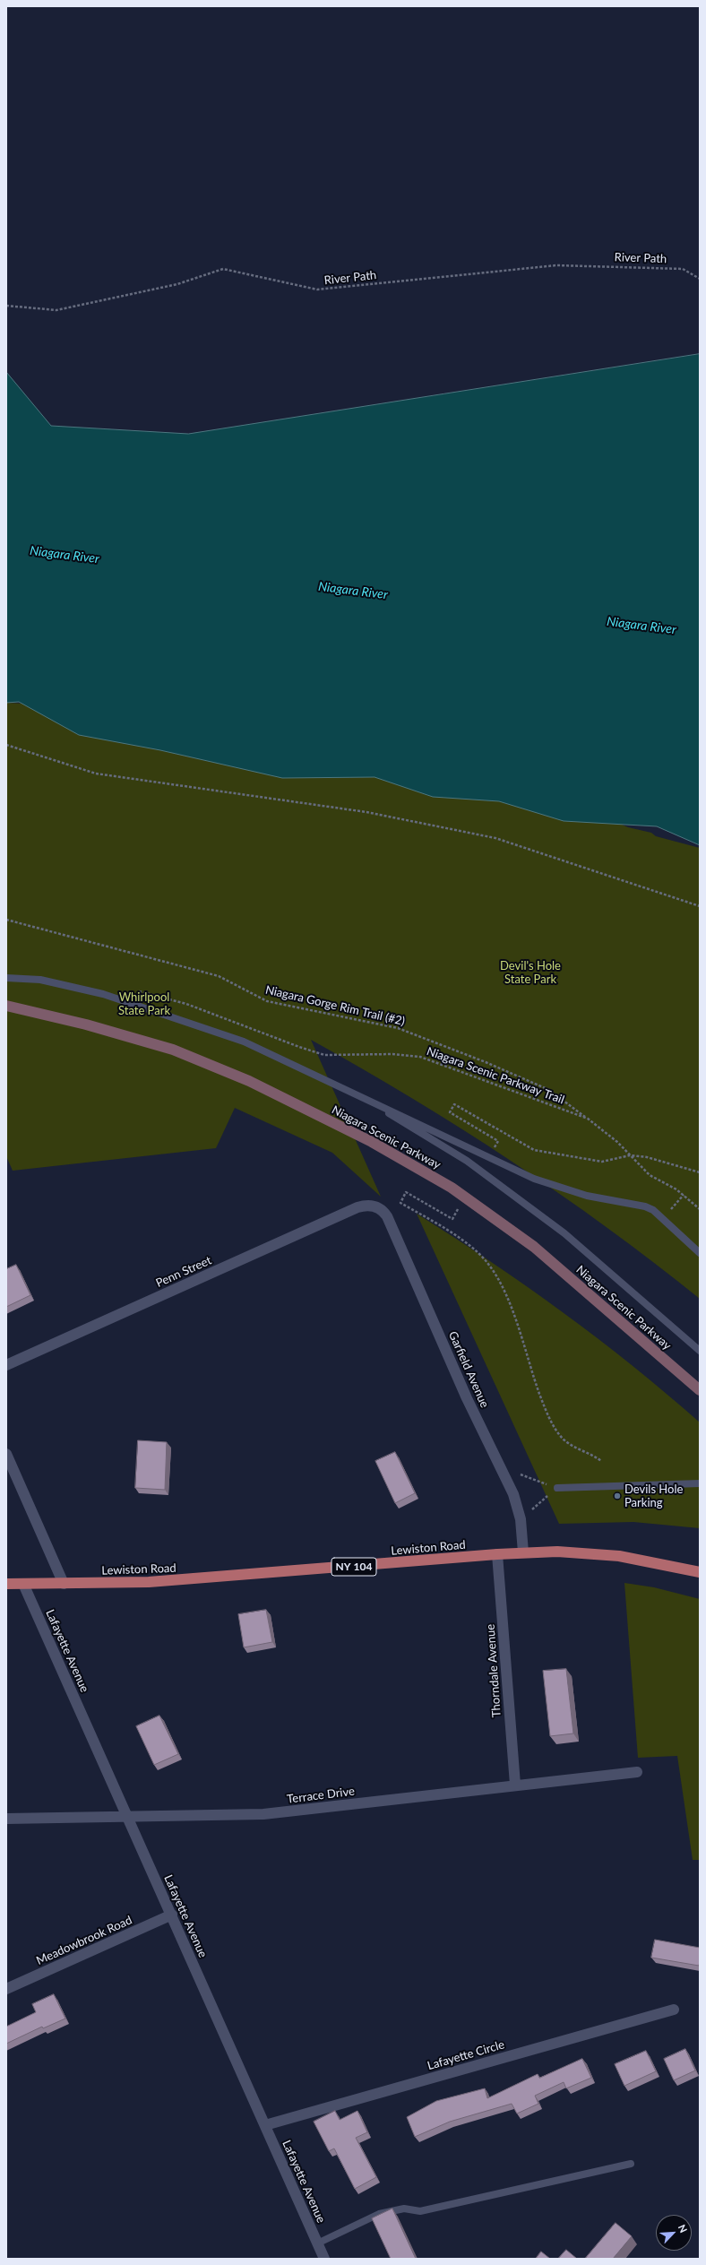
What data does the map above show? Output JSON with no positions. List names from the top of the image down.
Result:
{
  "streets": {
    "main road": ["Niagara Scenic Parkway", "Lewiston Road", "NY 104"],
    "street": [
      "Penn Street",
      "Garfield Avenue",
      "Lafayette Avenue",
      "Thorndale Avenue",
      "Terrace Drive",
      "Meadowbrook Road",
      "Lafayette Circle"
    ],
    "path": ["River Path", "Niagara Gorge Rim Trail (#2)", "Niagara Scenic Parkway Trail"]
  },
  "crossings": [
    ["Niagara Gorge Rim Trail (#2)", "Niagara Scenic Parkway Trail"],
    ["Penn Street", "Garfield Avenue"],
    ["Garfield Avenue", "Lewiston Road"],
    ["Lewiston Road", "Lafayette Avenue"],
    ["Lewiston Road", "Thorndale Avenue"],
    ["Lafayette Avenue", "Terrace Drive"],
    ["Lafayette Avenue", "Meadowbrook Road"],
    ["Lafayette Avenue", "Lafayette Circle"],
    ["Thorndale Avenue", "Terrace Drive"]
  ],
  "water": ["Niagara River"],
  "parks": ["Devil's Hole State Park", "Whirlpool State Park"],
  "places": ["Devils Hole Parking"],
  "north": "top right"
}
